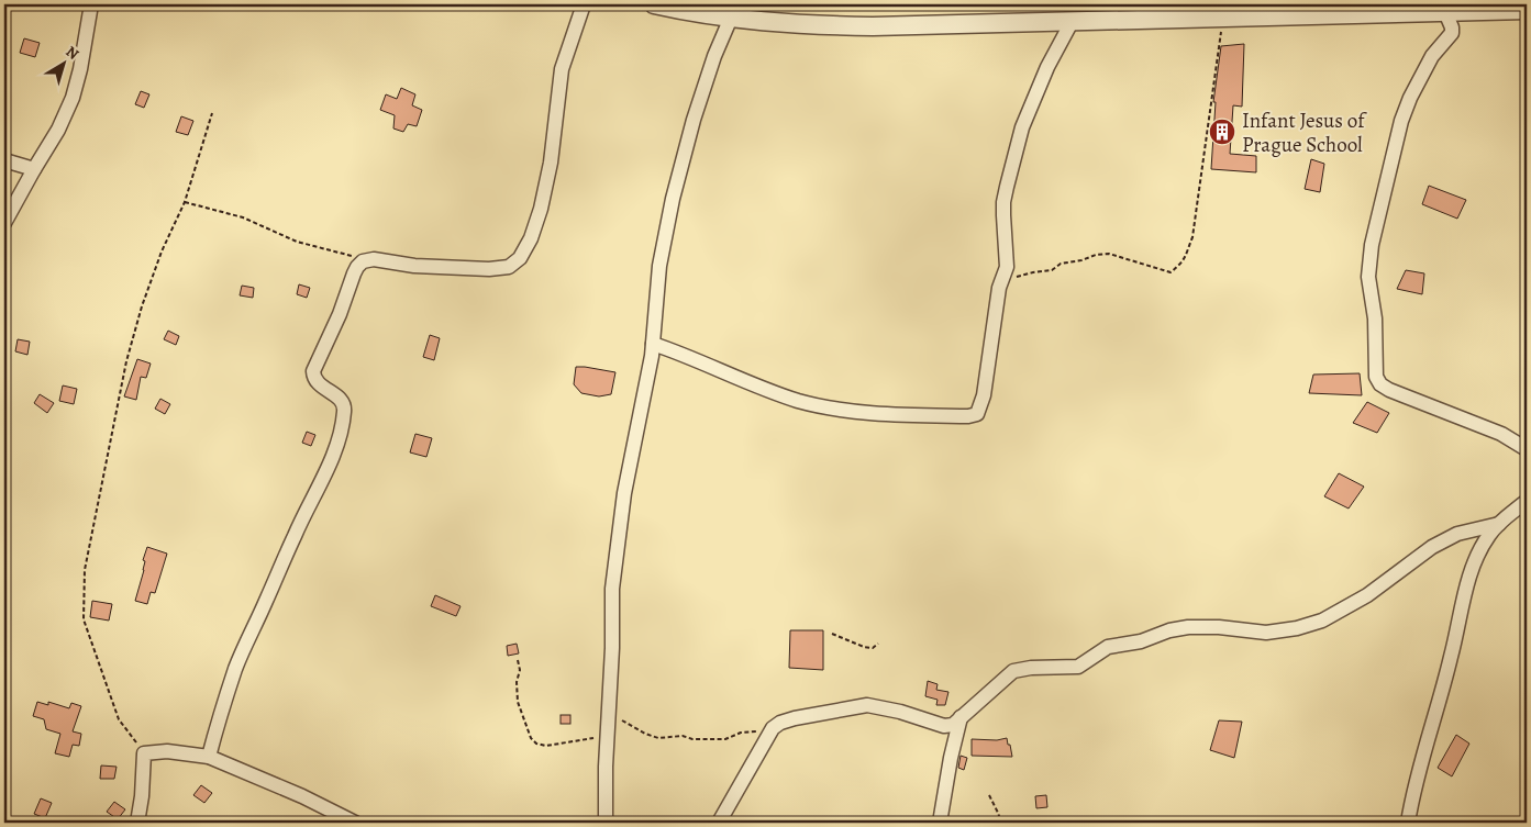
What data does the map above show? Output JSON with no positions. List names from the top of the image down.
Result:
{
  "places": {
    "building": ["Infant Jesus of Prague School"]
  },
  "north": "top right"
}
